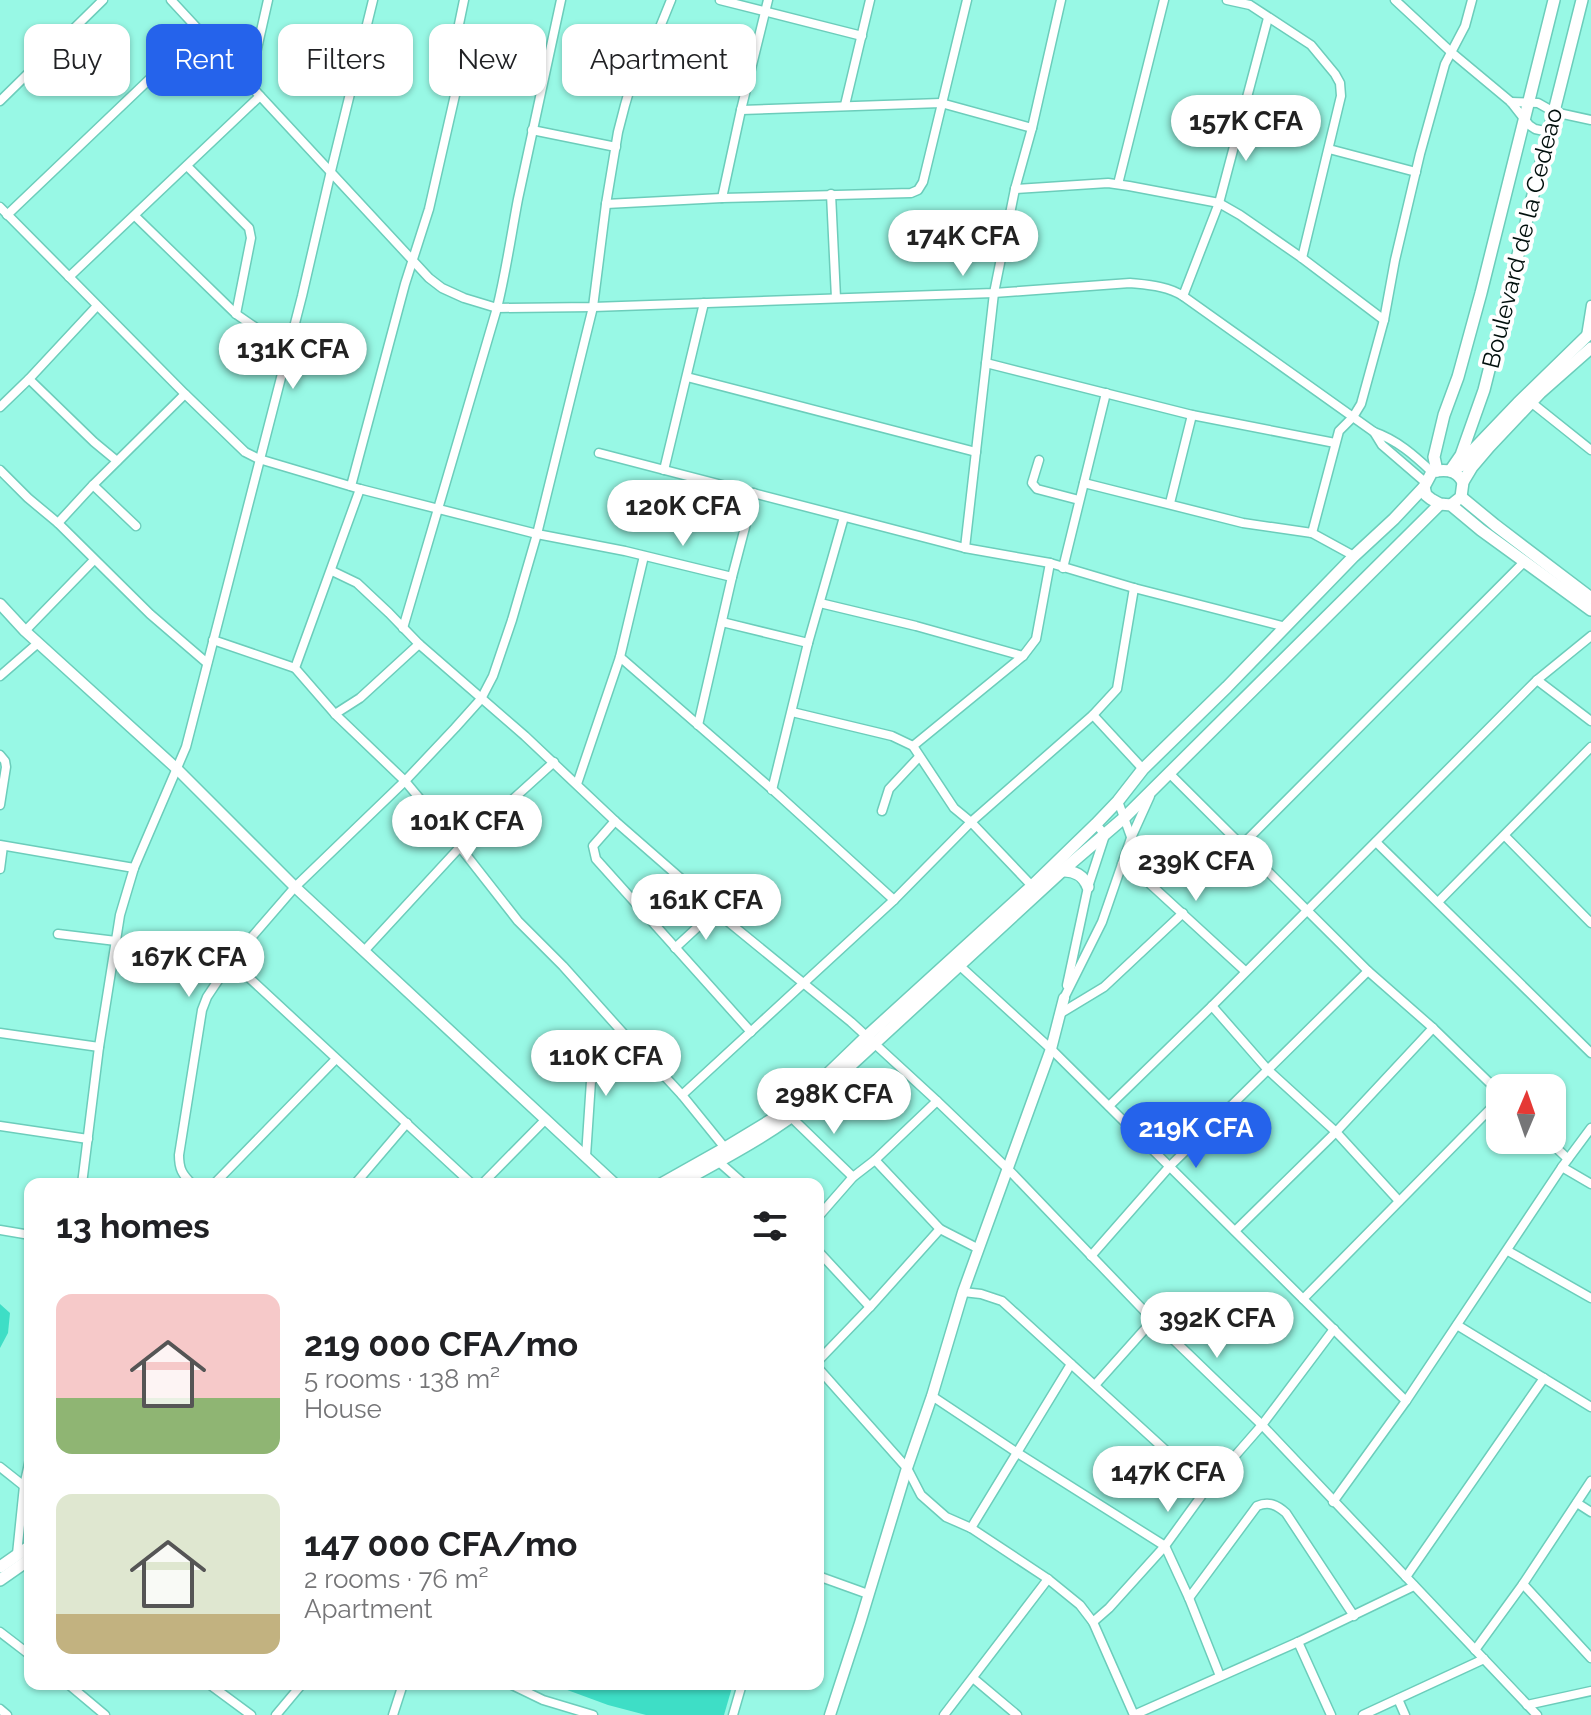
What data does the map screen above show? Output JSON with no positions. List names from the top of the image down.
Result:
{
  "streets": {
    "main road": ["Boulevard de la Cedeao"]
  },
  "north": "top",
  "page": {
    "chip": [
      "Buy",
      "Rent",
      "Filters",
      "New",
      "Apartment"
    ],
    "price": [
      "157K CFA",
      "174K CFA",
      "131K CFA",
      "120K CFA",
      "101K CFA",
      "239K CFA",
      "161K CFA",
      "167K CFA",
      "110K CFA",
      "298K CFA",
      "219K CFA",
      "392K CFA",
      "147K CFA"
    ],
    "heading": "13 homes",
    "list": [
      {
        "name": "219 000 CFA/mo",
        "note": "5 rooms · 138 m² · House"
      },
      {
        "name": "147 000 CFA/mo",
        "note": "2 rooms · 76 m² · Apartment"
      }
    ]
  }
}
